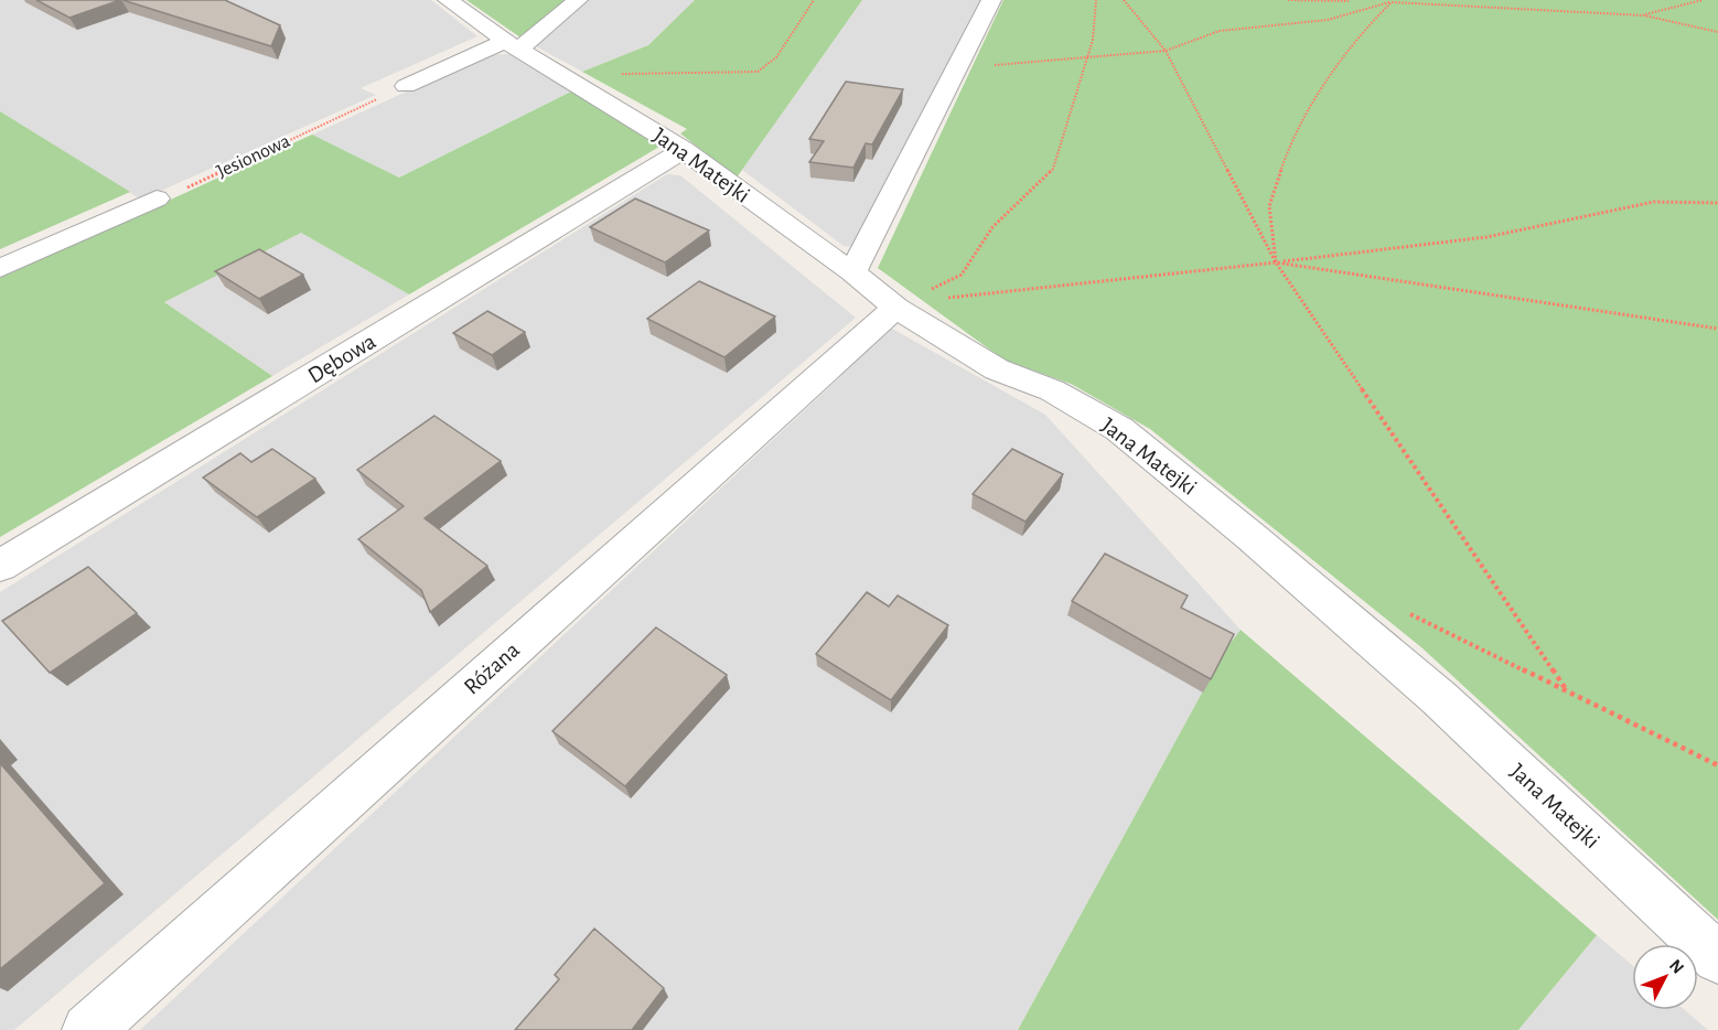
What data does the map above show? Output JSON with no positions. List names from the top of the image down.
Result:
{
  "streets": {
    "street": ["Jana Matejki", "Dębowa", "Różana"],
    "path": ["Jesionowa"]
  },
  "crossings": [
    ["Jana Matejki", "Dębowa"],
    ["Jana Matejki", "Różana"]
  ],
  "north": "top right"
}
